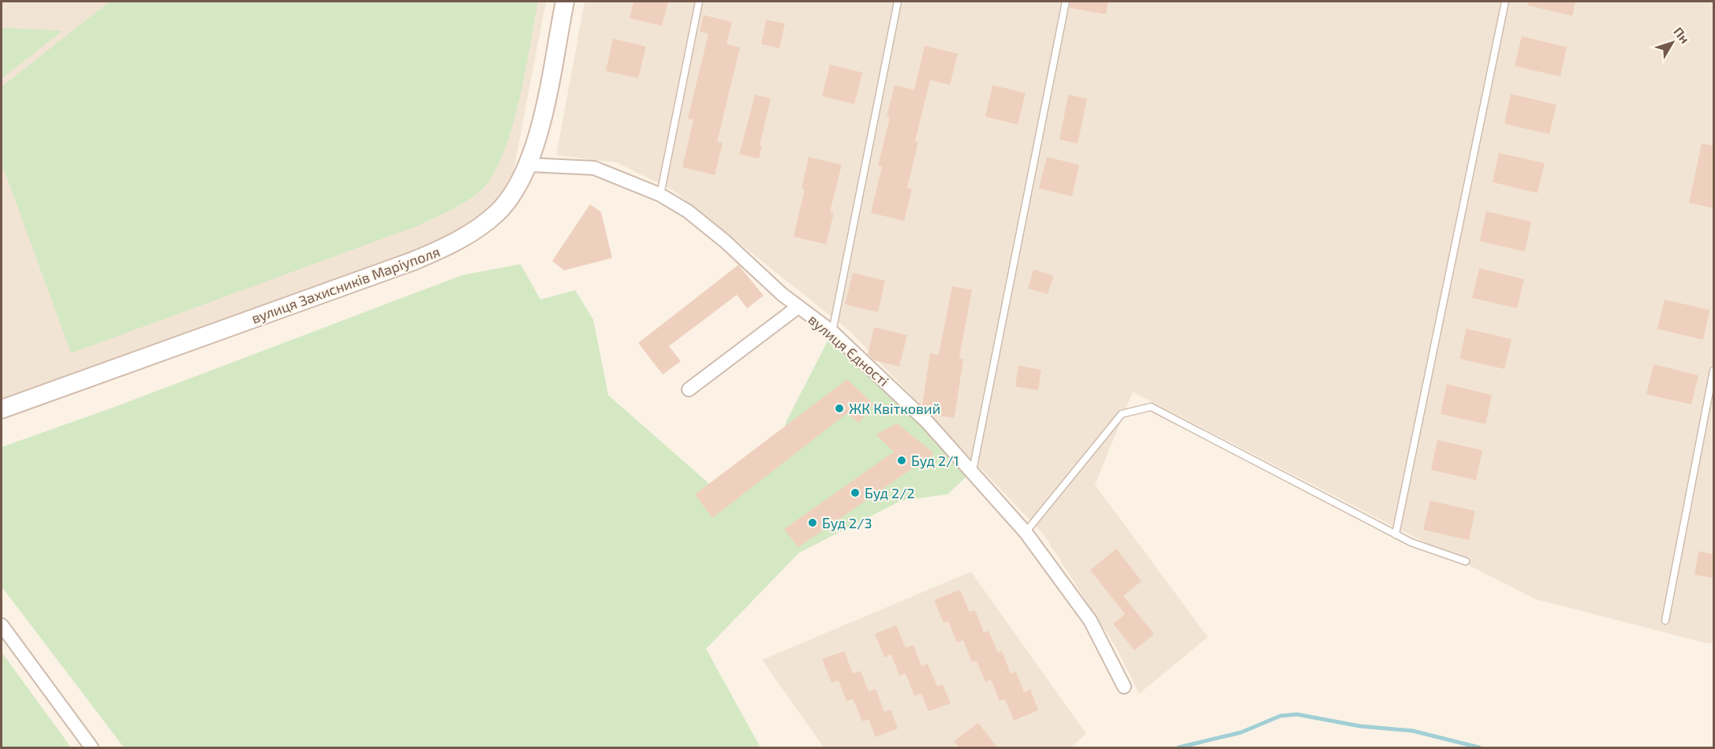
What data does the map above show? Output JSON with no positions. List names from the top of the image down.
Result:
{
  "streets": {
    "main road": ["вулиця Захисників Маріуполя"],
    "street": ["вулиця Єдності"]
  },
  "crossings": [
    ["вулиця Захисників Маріуполя", "вулиця Єдності"]
  ],
  "places": [
    "ЖК Квітковий",
    "Буд 2/1",
    "Буд 2/2",
    "Буд 2/3"
  ],
  "north": "top right"
}
